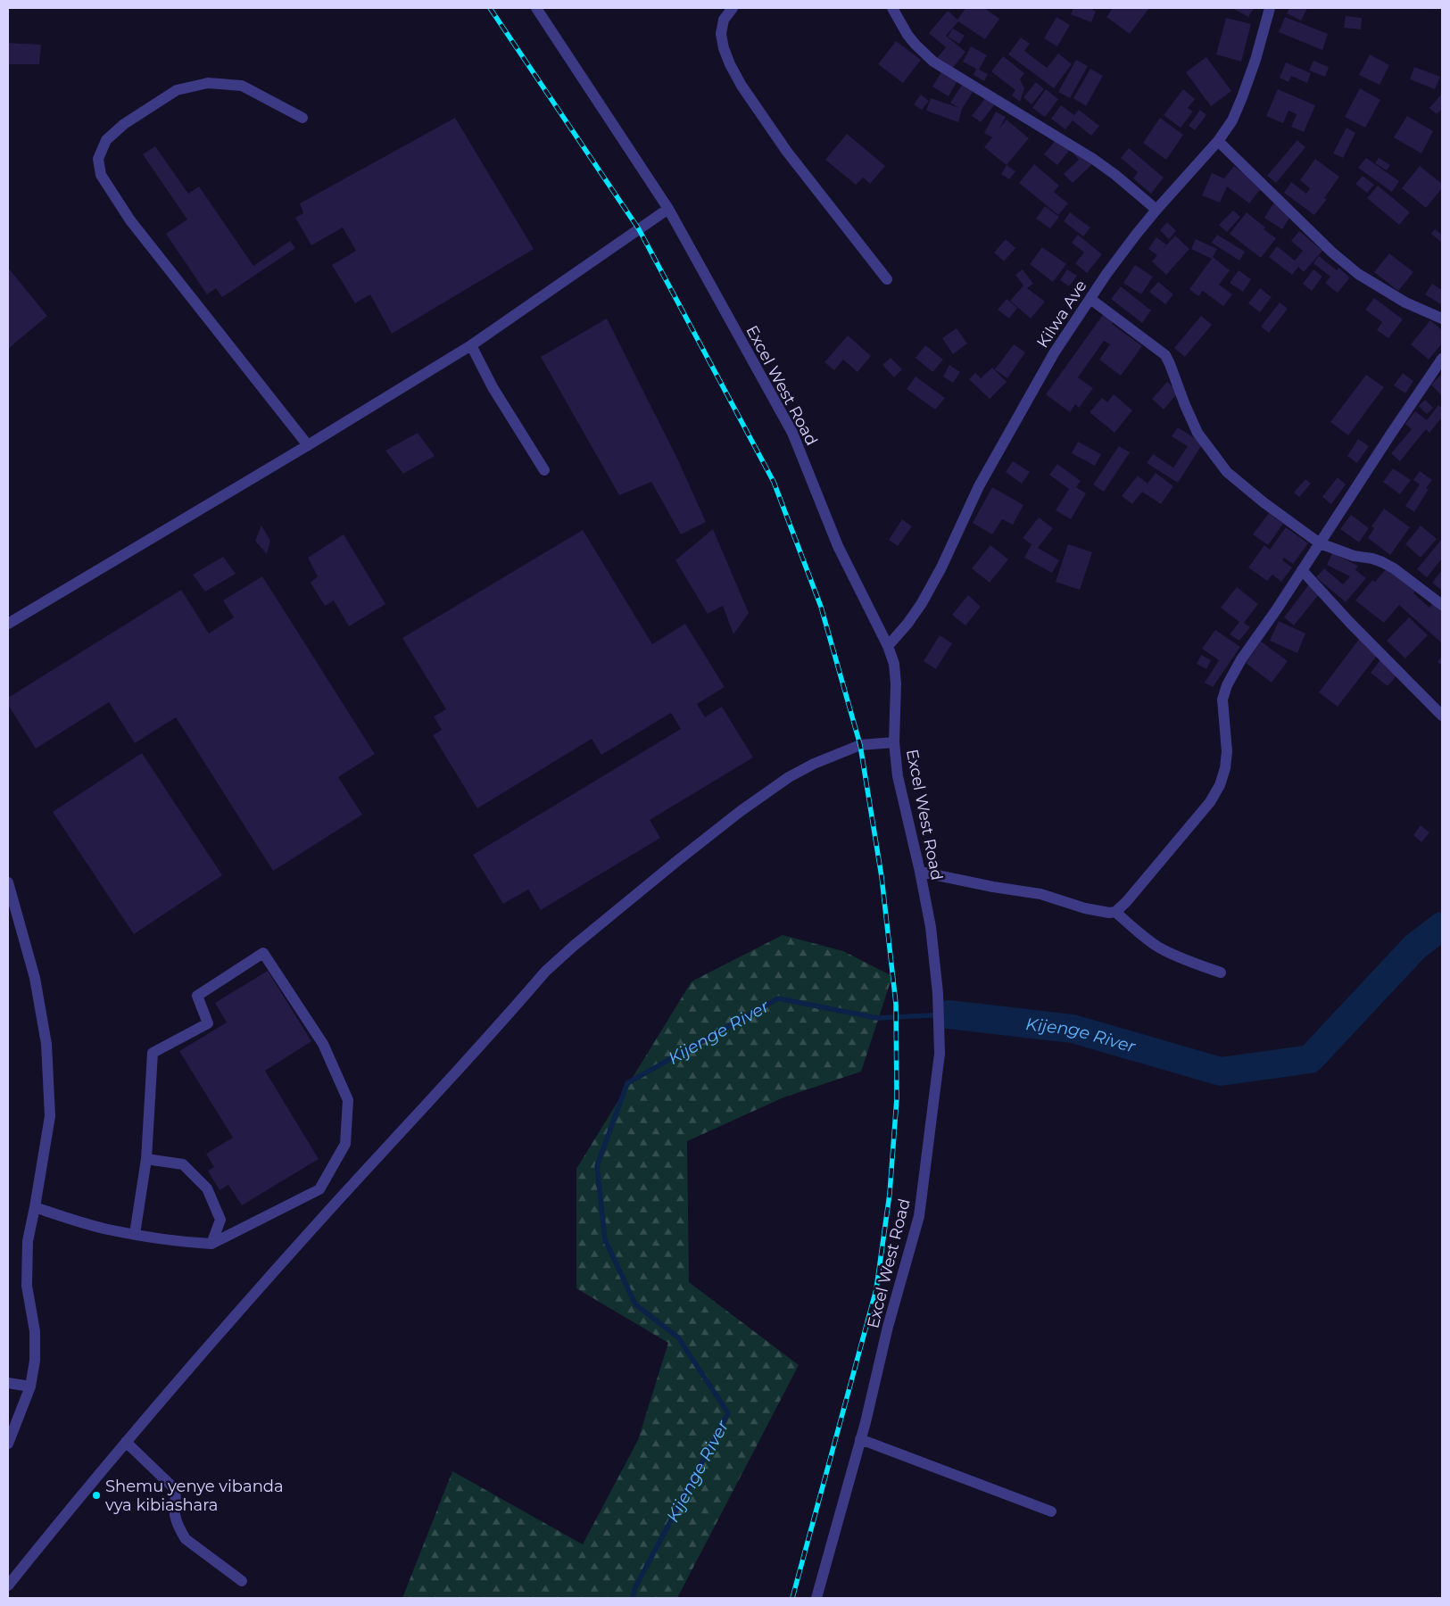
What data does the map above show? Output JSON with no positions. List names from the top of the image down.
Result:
{
  "streets": {
    "street": ["Kilwa Ave", "Excel West Road"]
  },
  "crossings": [
    ["Kilwa Ave", "Excel West Road"]
  ],
  "water": ["Kijenge River"],
  "places": ["Shemu yenye vibanda vya kibiashara"]
}
